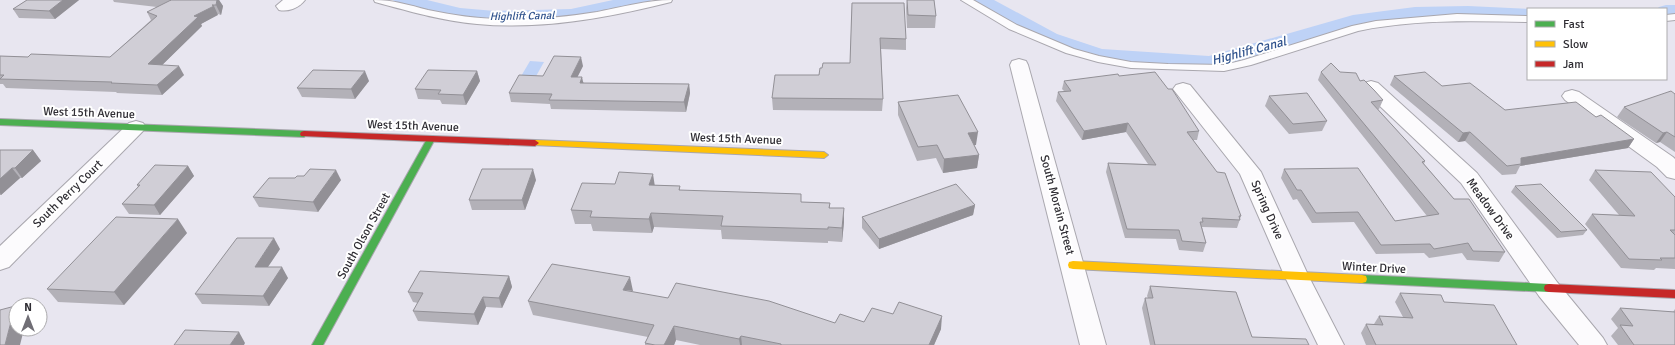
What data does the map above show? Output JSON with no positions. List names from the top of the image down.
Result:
{
  "streets": {
    "street": [
      "West 15th Avenue",
      "South Perry Court",
      "South Morain Street",
      "Meadow Drive",
      "Spring Drive",
      "South Olson Street",
      "Winter Drive"
    ]
  },
  "crossings": [
    ["West 15th Avenue", "South Perry Court"],
    ["West 15th Avenue", "South Olson Street"],
    ["South Morain Street", "Winter Drive"],
    ["Meadow Drive", "Winter Drive"],
    ["Spring Drive", "Winter Drive"]
  ],
  "water": ["Highlift Canal"],
  "legend": ["Fast", "Slow", "Jam"],
  "north": "top"
}
